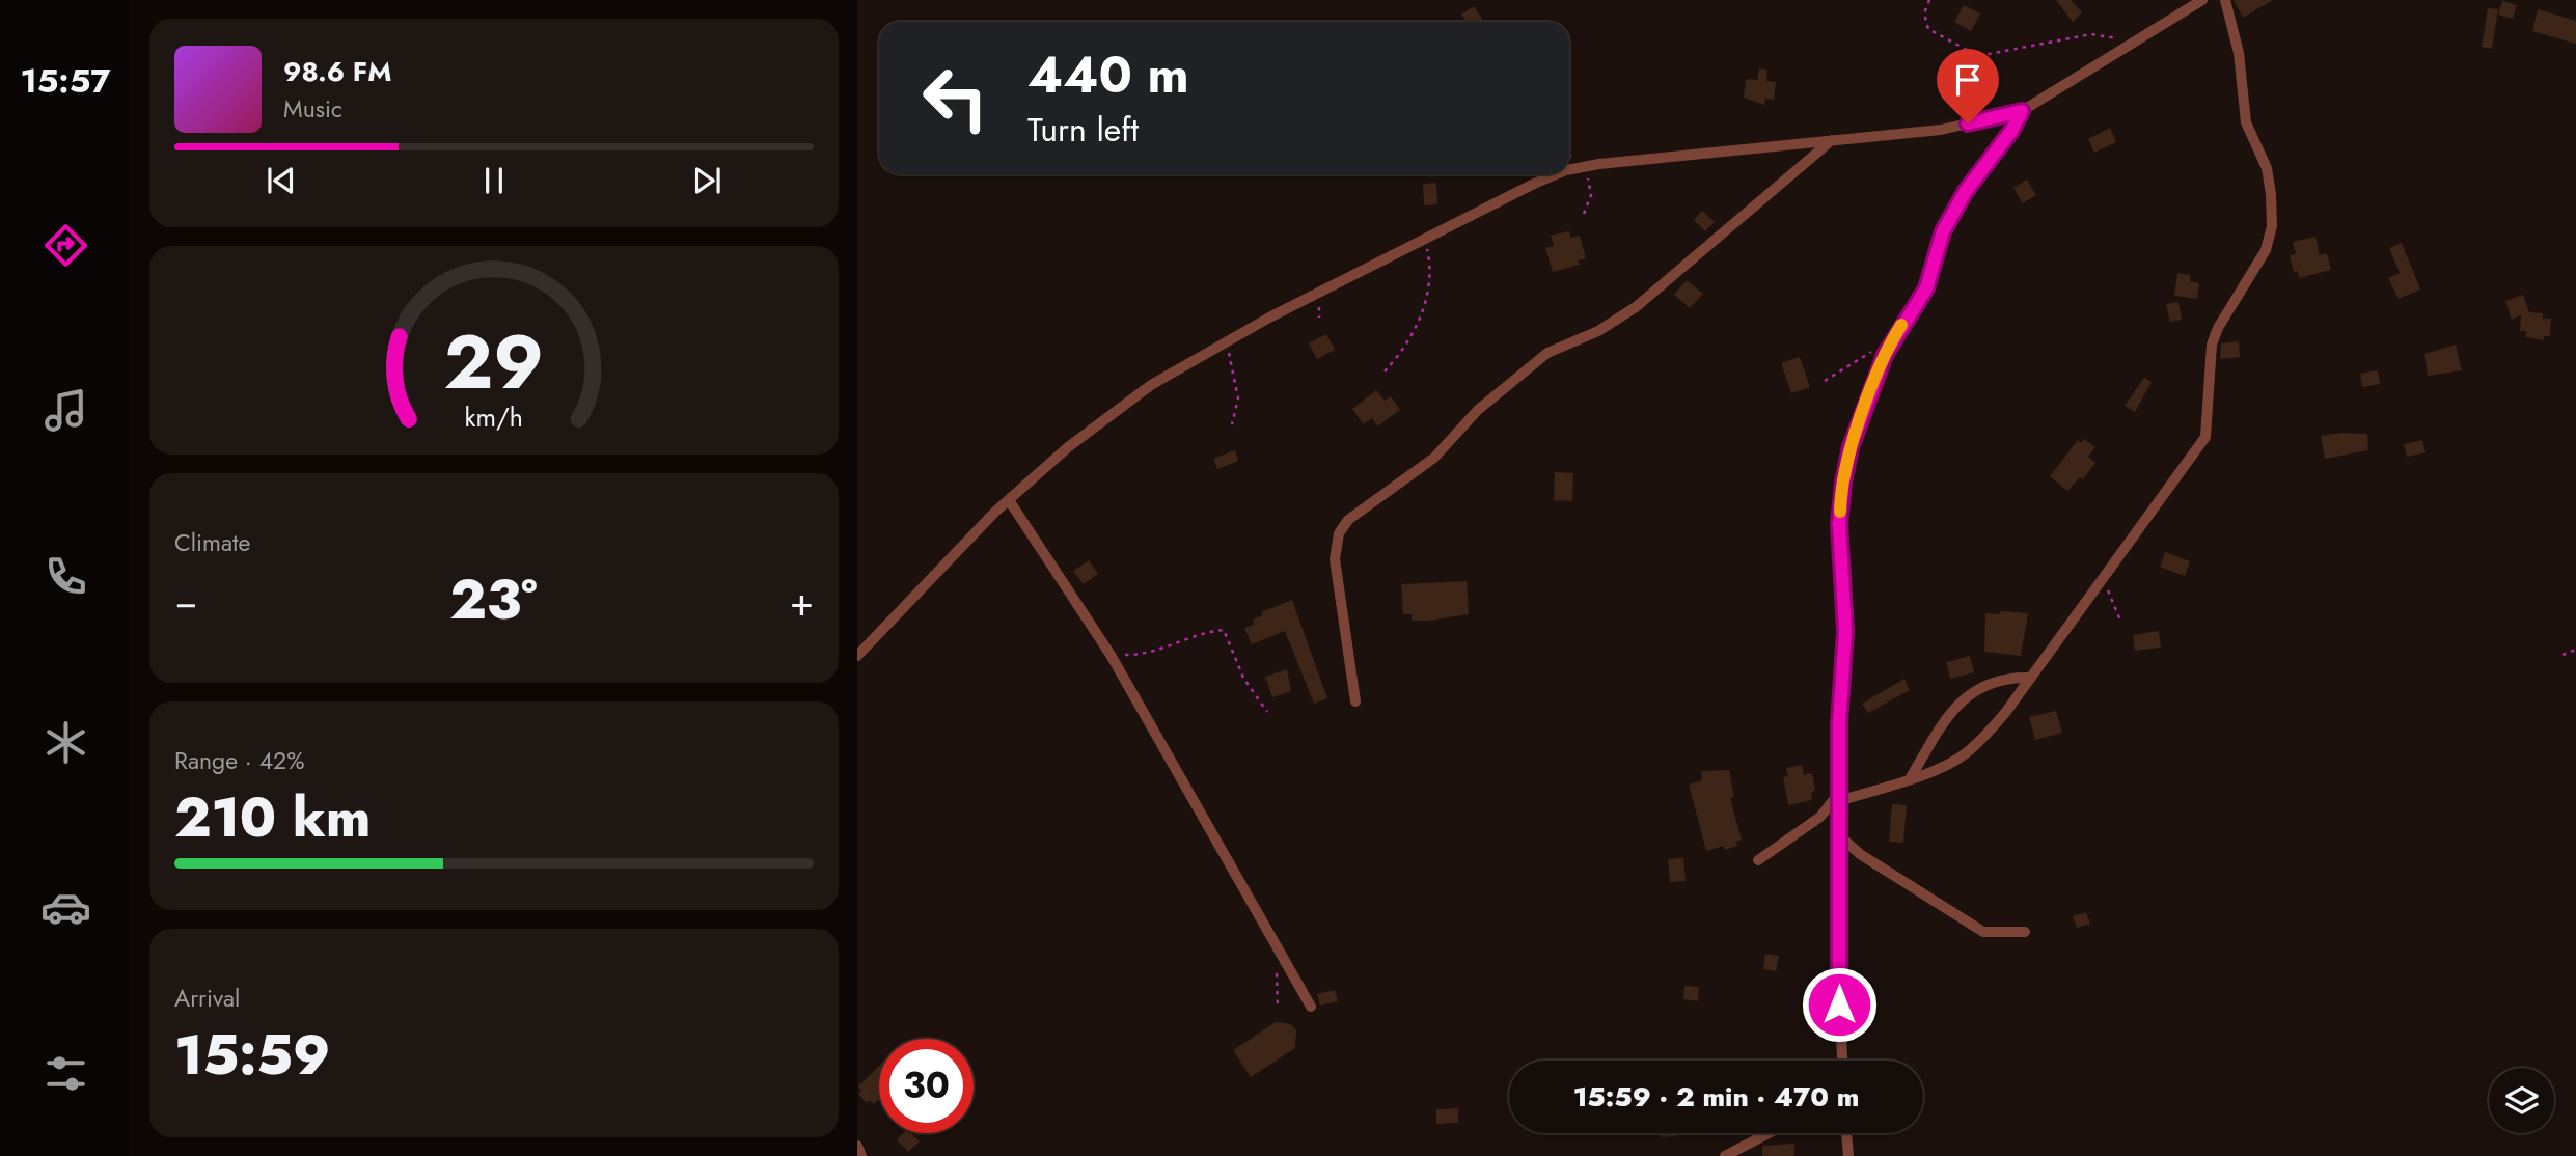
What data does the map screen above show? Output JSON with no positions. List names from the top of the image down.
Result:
{
  "page": {
    "tabs": "15:57",
    "turn": ["440 m", "Turn left"],
    "song": ["98.6 FM", "Music"],
    "tile": [
      "Climate",
      ["Range · 42%", "210 km"],
      ["Arrival", "15:59"]
    ],
    "heat": ["−", "23°", "+"],
    "limit": "30",
    "trip": "15:59 · 2 min · 470 m",
    "gauge": ["29", "km/h"]
  }
}
